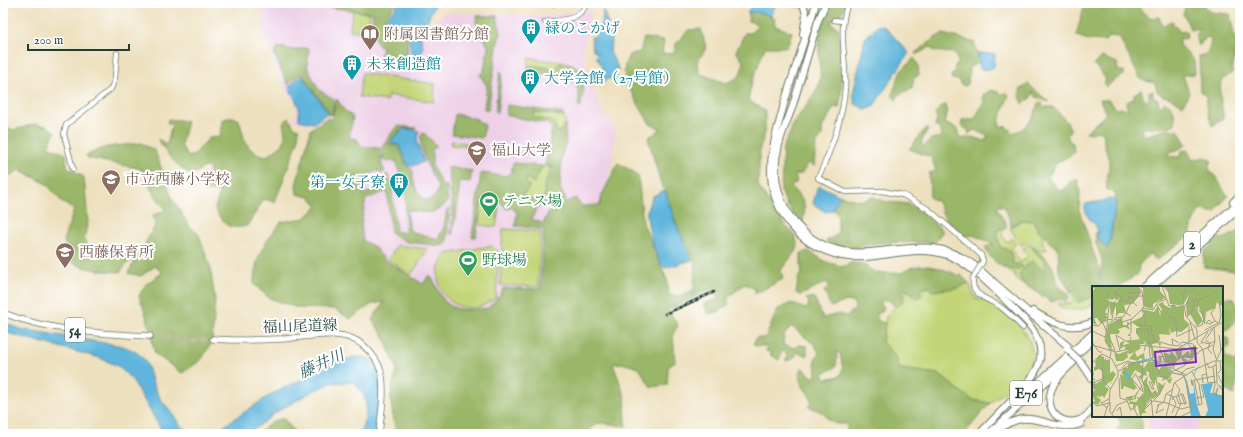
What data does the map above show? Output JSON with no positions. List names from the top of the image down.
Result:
{
  "streets": {
    "highway": ["2", "E76"],
    "main road": ["福山尾道線", "54"]
  },
  "water": ["藤井川"],
  "places": {
    "building": [
      "緑のこかげ",
      "未来創造館",
      "大学会館（27号館）",
      "第一女子寮"
    ],
    "library": ["附属図書館分館"],
    "school or university": ["福山大学", "市立西藤小学校", "西藤保育所"],
    "sports": ["テニス場", "野球場"]
  },
  "scale_bar": "200 m"
}
